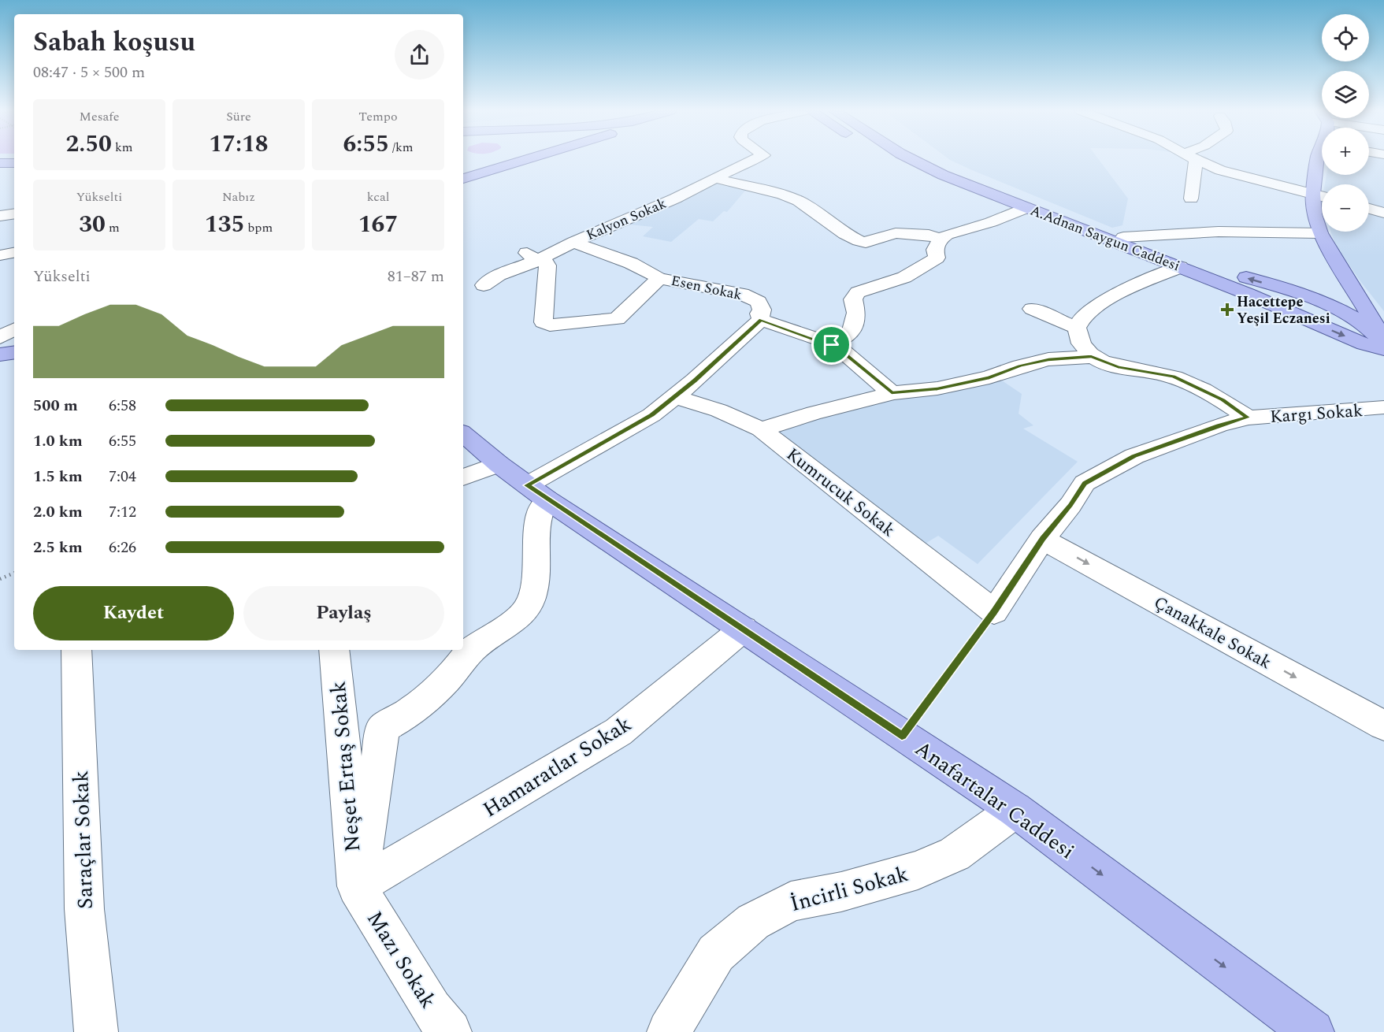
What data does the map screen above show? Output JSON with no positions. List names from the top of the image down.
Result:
{
  "streets": {
    "main road": ["A.Adnan Saygun Caddesi", "Anafartalar Caddesi"],
    "street": [
      "Kalyon Sokak",
      "Esen Sokak",
      "Kargı Sokak",
      "Kumrucuk Sokak",
      "Çanakkale Sokak",
      "Neşet Ertaş Sokak",
      "Hamaratlar Sokak",
      "Saraçlar Sokak",
      "İncirli Sokak",
      "Mazı Sokak"
    ]
  },
  "crossings": [
    ["Kalyon Sokak", "Esen Sokak"],
    ["Neşet Ertaş Sokak", "Hamaratlar Sokak"],
    ["Neşet Ertaş Sokak", "Mazı Sokak"],
    ["Hamaratlar Sokak", "Anafartalar Caddesi"],
    ["Hamaratlar Sokak", "Mazı Sokak"],
    ["Anafartalar Caddesi", "İncirli Sokak"]
  ],
  "one_way": ["Çanakkale Sokak", "Anafartalar Caddesi"],
  "places": {
    "health": ["Hacettepe Yeşil Eczanesi"]
  },
  "page": {
    "map_buttons": ["+", "−"],
    "heading": ["Sabah koşusu", "08:47 · 5 × 500 m"],
    "stats": [
      ["Mesafe", "2.50 km"],
      ["Süre", "17:18"],
      ["Tempo", "6:55 /km"],
      ["Yükselti", "30 m"],
      ["Nabız", "135 bpm"],
      ["kcal", "167"]
    ],
    "chart": ["Yükselti", "81–87 m"],
    "list": [
      {
        "name": "500 m",
        "note": "6:58"
      },
      {
        "name": "1.0 km",
        "note": "6:55"
      },
      {
        "name": "1.5 km",
        "note": "7:04"
      },
      {
        "name": "2.0 km",
        "note": "7:12"
      },
      {
        "name": "2.5 km",
        "note": "6:26"
      }
    ],
    "buttons": ["Kaydet", "Paylaş"]
  }
}
